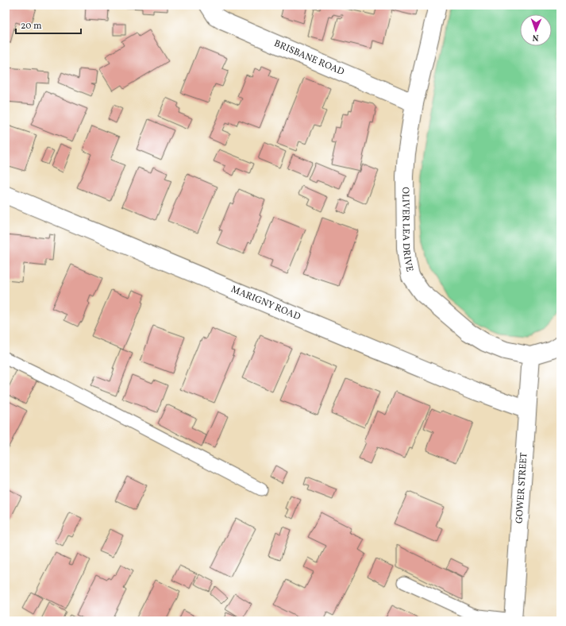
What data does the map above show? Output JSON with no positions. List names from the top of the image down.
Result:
{
  "streets": {
    "street": [
      "BRISBANE ROAD",
      "OLIVER LEA DRIVE",
      "MARIGNY ROAD",
      "GOWER STREET"
    ]
  },
  "crossings": [
    ["BRISBANE ROAD", "OLIVER LEA DRIVE"],
    ["OLIVER LEA DRIVE", "GOWER STREET"],
    ["MARIGNY ROAD", "GOWER STREET"]
  ],
  "scale_bar": "20 m",
  "north": "bottom"
}
